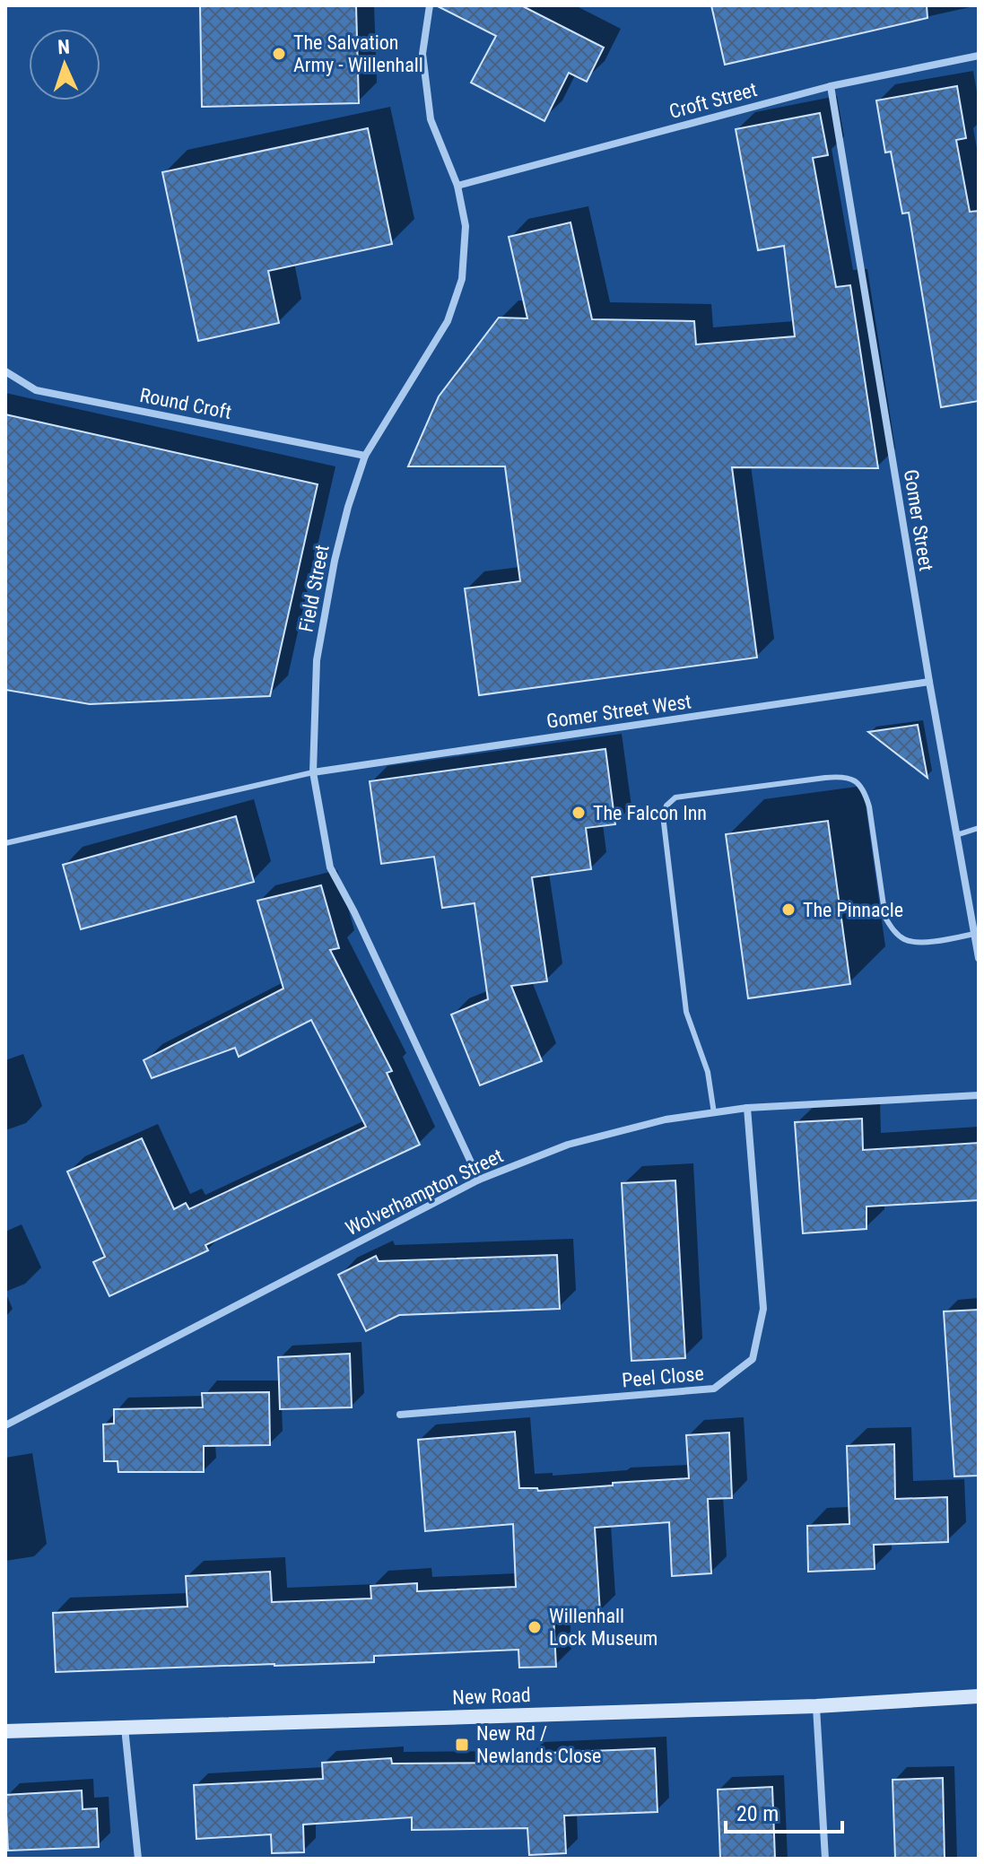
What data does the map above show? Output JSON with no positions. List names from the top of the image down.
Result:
{
  "streets": {
    "main road": ["New Road"],
    "street": [
      "Croft Street",
      "Round Croft",
      "Gomer Street",
      "Field Street",
      "Gomer Street West",
      "Wolverhampton Street",
      "Peel Close"
    ]
  },
  "crossings": [
    ["Croft Street", "Gomer Street"],
    ["Croft Street", "Field Street"],
    ["Round Croft", "Field Street"],
    ["Gomer Street", "Gomer Street West"],
    ["Field Street", "Gomer Street West"],
    ["Field Street", "Wolverhampton Street"],
    ["Wolverhampton Street", "Peel Close"]
  ],
  "places": {
    "other": [
      "The Salvation Army - Willenhall",
      "The Falcon Inn",
      "The Pinnacle",
      "Willenhall Lock Museum"
    ],
    "transit": ["New Rd / Newlands Close"]
  },
  "scale_bar": "20 m",
  "north": "top"
}
